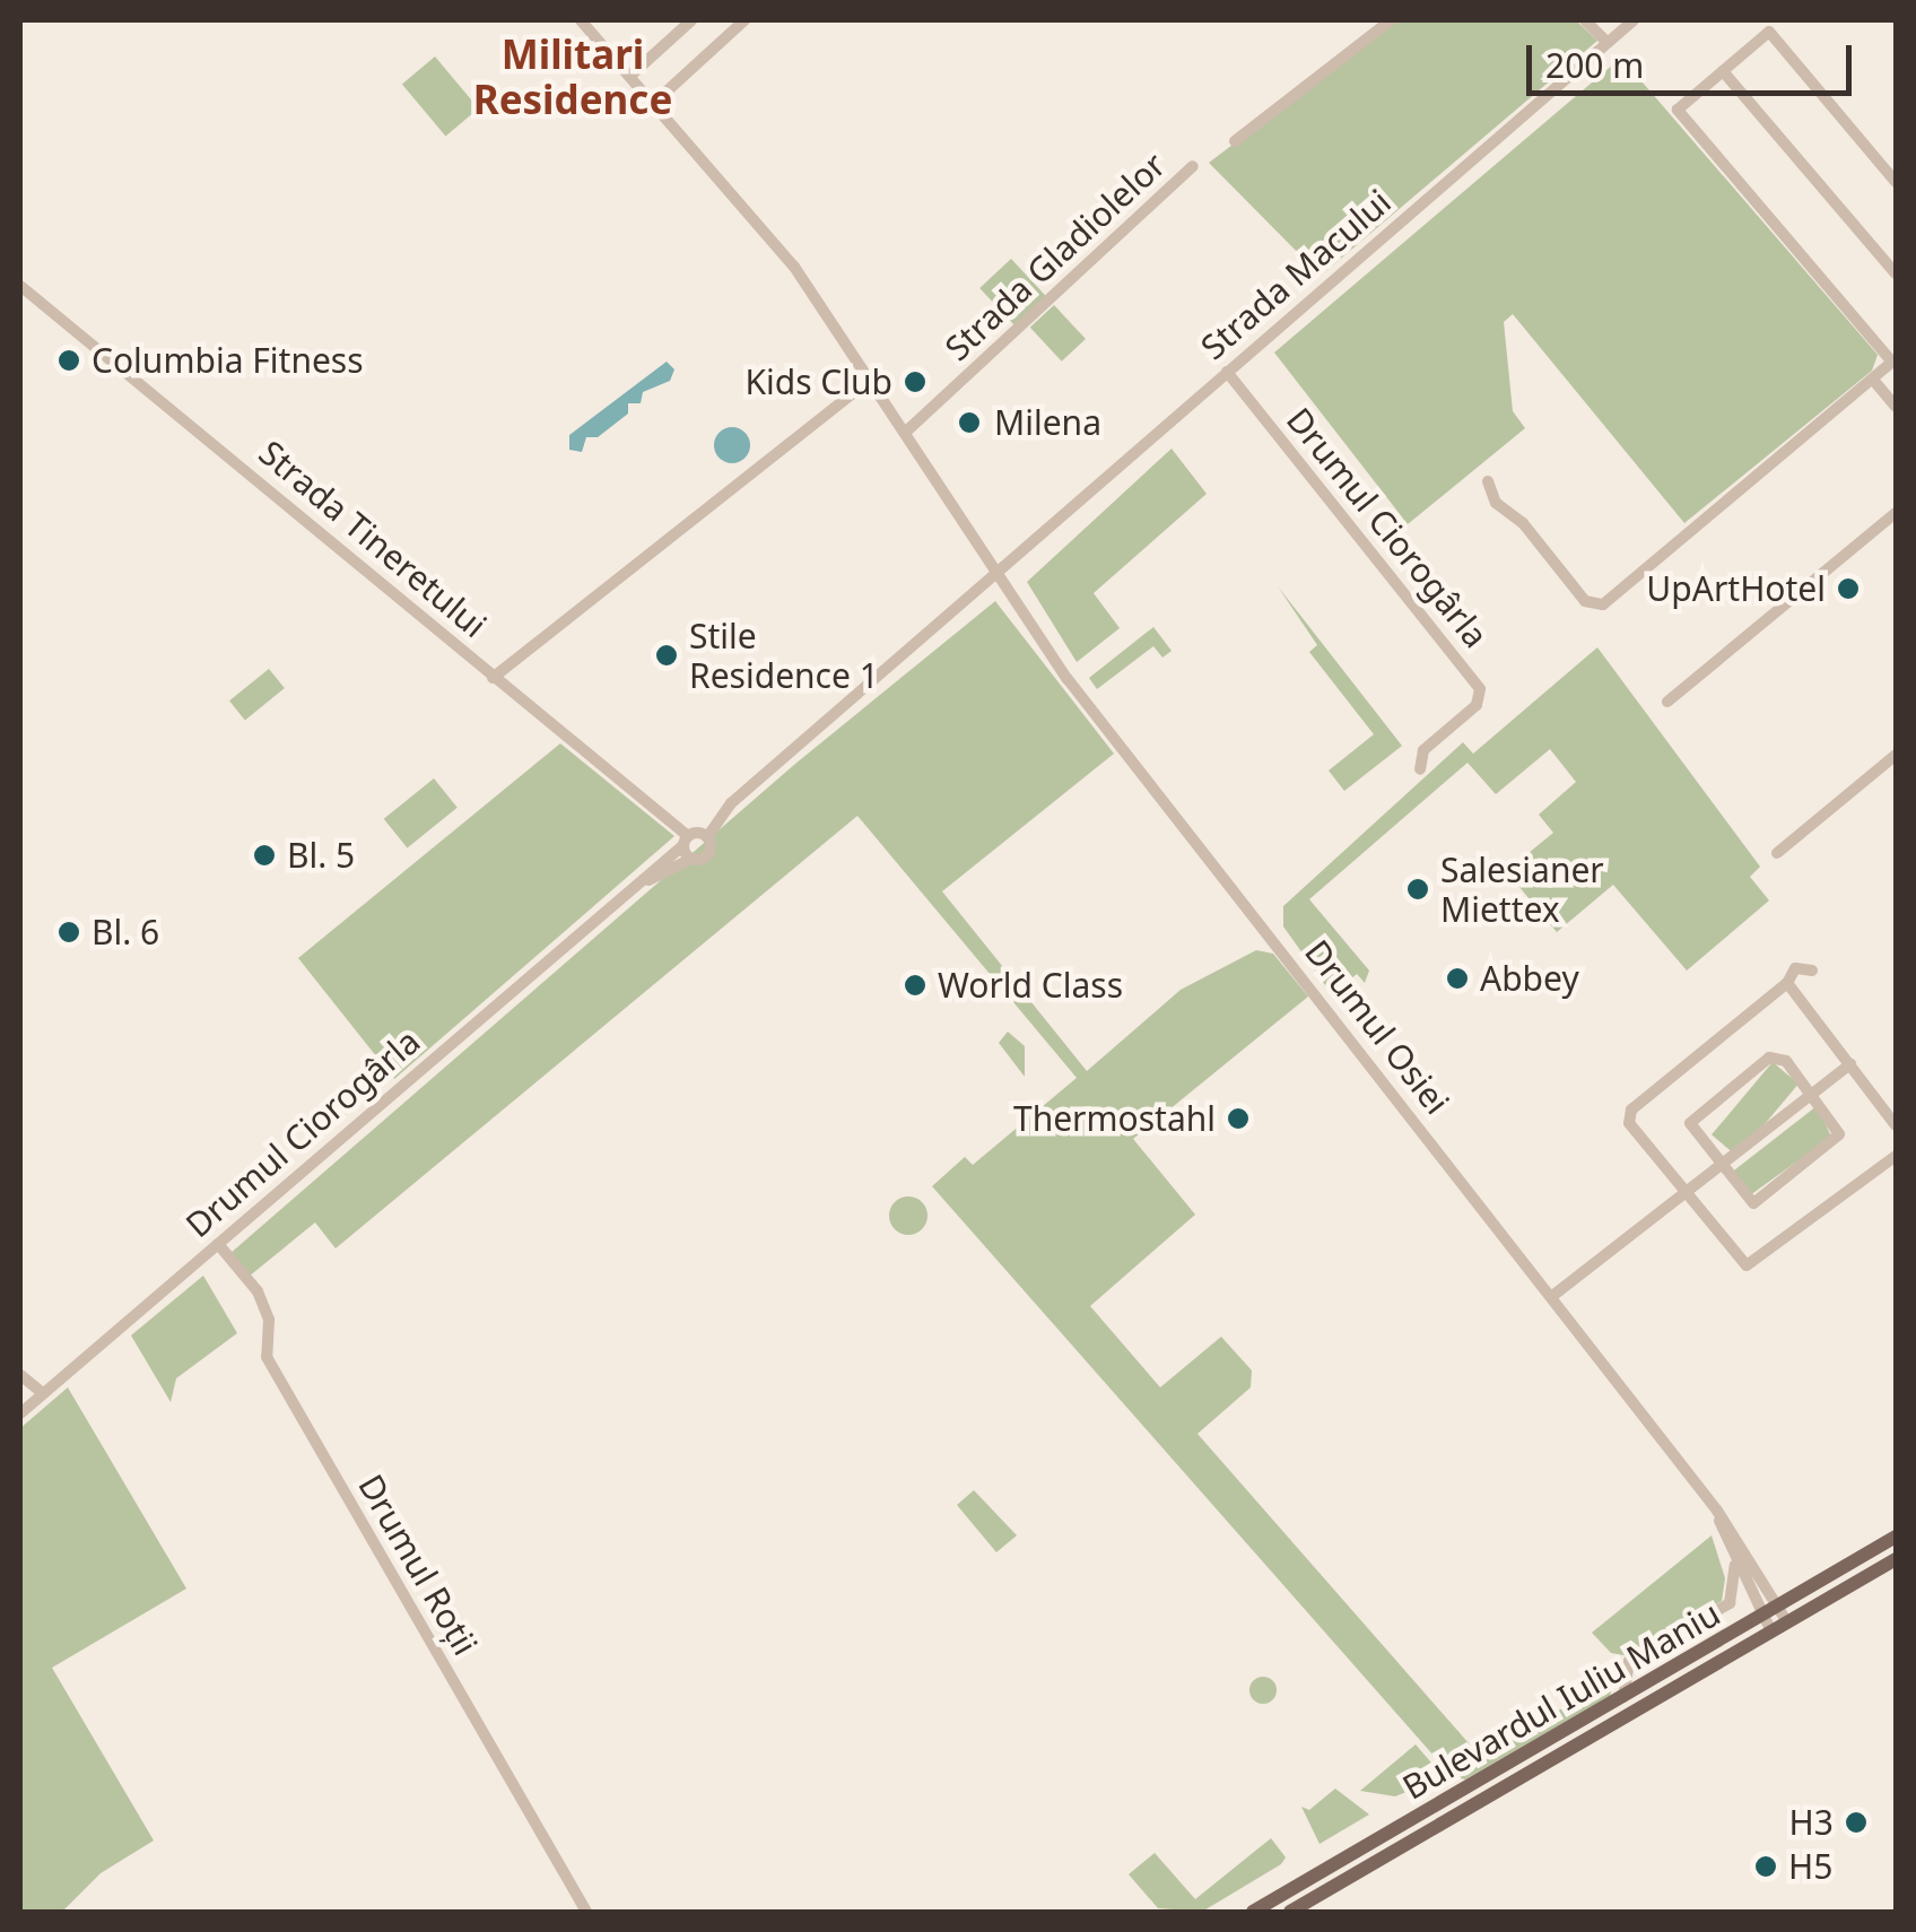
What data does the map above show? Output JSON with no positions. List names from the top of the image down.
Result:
{
  "streets": {
    "main road": ["Bulevardul Iuliu Maniu"],
    "street": [
      "Strada Gladiolelor",
      "Strada Macului",
      "Drumul Ciorogârla",
      "Strada Tineretului",
      "Drumul Osiei",
      "Drumul Roții"
    ]
  },
  "crossings": [
    ["Strada Gladiolelor", "Drumul Osiei"],
    ["Strada Macului", "Drumul Ciorogârla"],
    ["Strada Macului", "Drumul Osiei"],
    ["Drumul Ciorogârla", "Strada Tineretului"],
    ["Drumul Ciorogârla", "Drumul Roții"],
    ["Drumul Osiei", "Bulevardul Iuliu Maniu"]
  ],
  "districts": ["Militari Residence"],
  "places": [
    "Columbia Fitness",
    "Kids Club",
    "Milena",
    "UpArtHotel",
    "Stile Residence 1",
    "Bl. 5",
    "Salesianer Miettex",
    "Bl. 6",
    "Abbey",
    "World Class",
    "Thermostahl",
    "H3",
    "H5"
  ],
  "scale_bar": "200 m"
}
